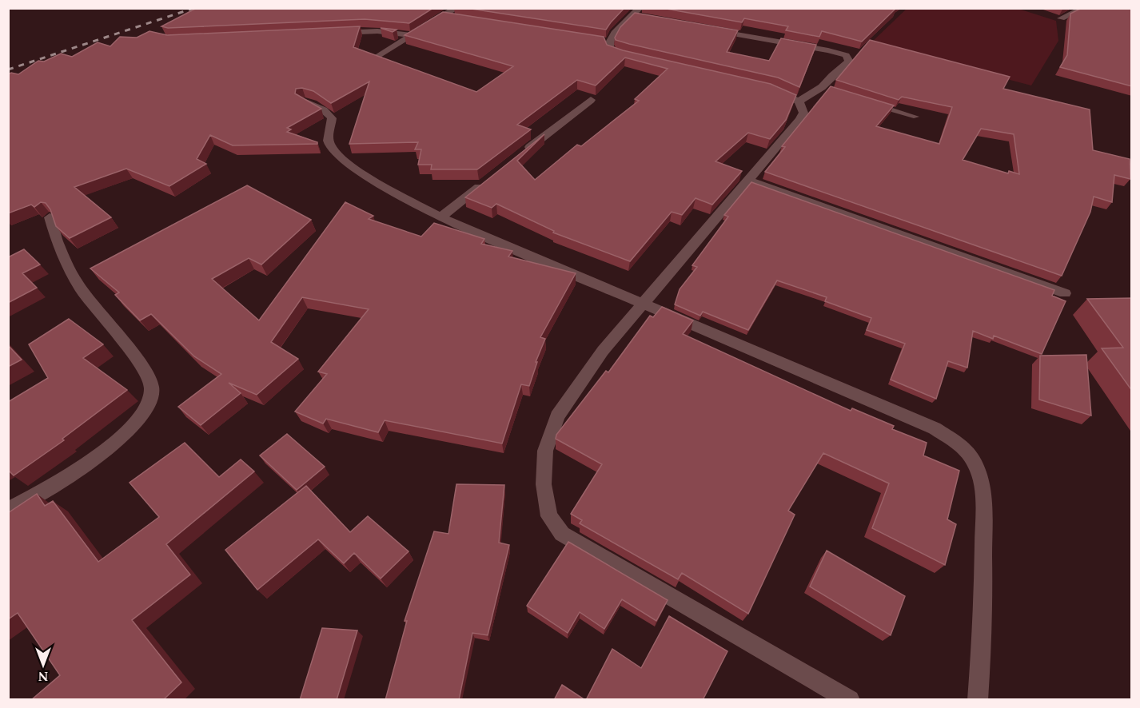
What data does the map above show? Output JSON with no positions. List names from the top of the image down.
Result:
{
  "north": "bottom"
}
